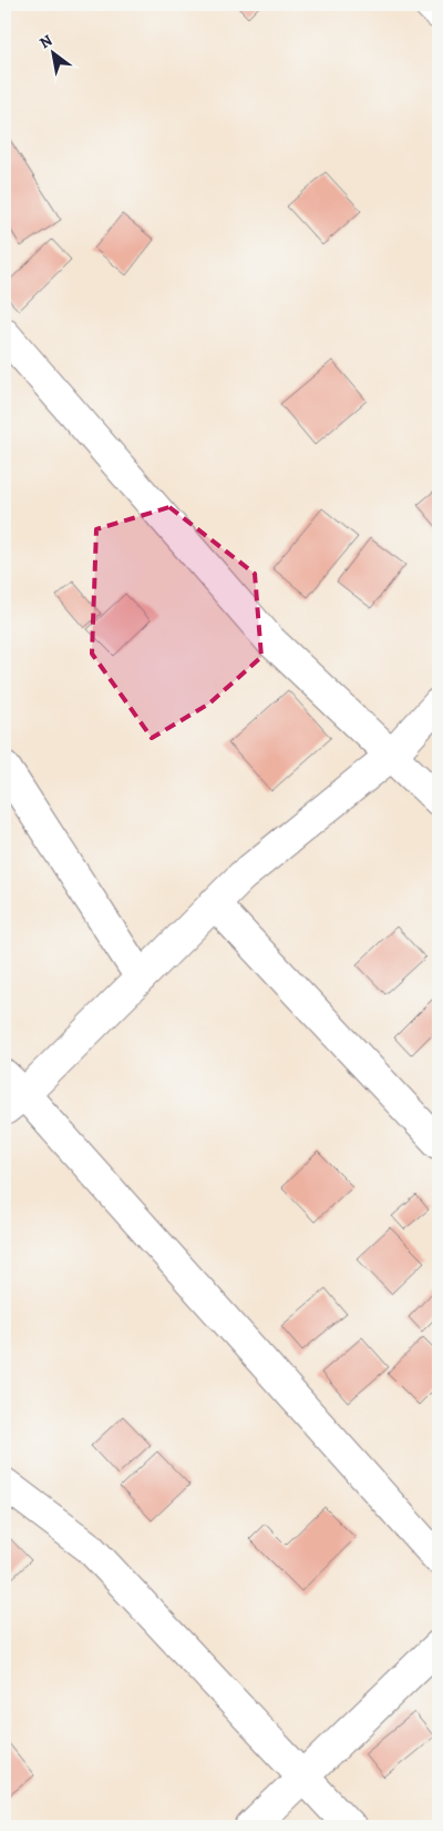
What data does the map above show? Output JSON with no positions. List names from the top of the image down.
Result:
{
  "north": "top left"
}
